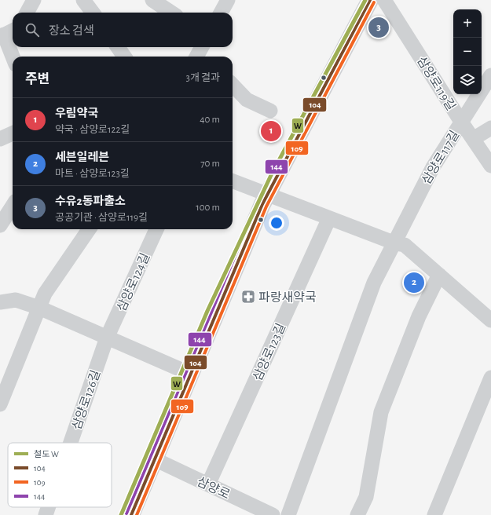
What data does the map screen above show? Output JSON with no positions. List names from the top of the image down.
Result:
{
  "streets": {
    "street": [
      "삼양로119길",
      "삼양로117길",
      "삼양로124길",
      "삼양로123길",
      "삼양로126길",
      "삼양로"
    ]
  },
  "crossings": [
    ["삼양로119길", "삼양로117길"],
    ["삼양로124길", "삼양로126길"],
    ["삼양로123길", "삼양로"]
  ],
  "places": {
    "pharmacy": ["파랑새약국"]
  },
  "lines": [
    "rail line W",
    "transit line 104",
    "transit line 144",
    "transit line 109"
  ],
  "legend": [
    "철도 W",
    "104",
    "109",
    "144"
  ],
  "page": {
    "map_buttons": ["+", "−"],
    "search": "장소 검색",
    "pins": ["3", "1", "2"],
    "heading": ["주변", "3개 결과"],
    "list": [
      {
        "mark": "1",
        "name": "우림약국",
        "note": "약국 · 삼양로122길",
        "value": "40 m"
      },
      {
        "mark": "2",
        "name": "세븐일레븐",
        "note": "마트 · 삼양로123길",
        "value": "70 m"
      },
      {
        "mark": "3",
        "name": "수유2동파출소",
        "note": "공공기관 · 삼양로119길",
        "value": "100 m"
      }
    ]
  }
}
